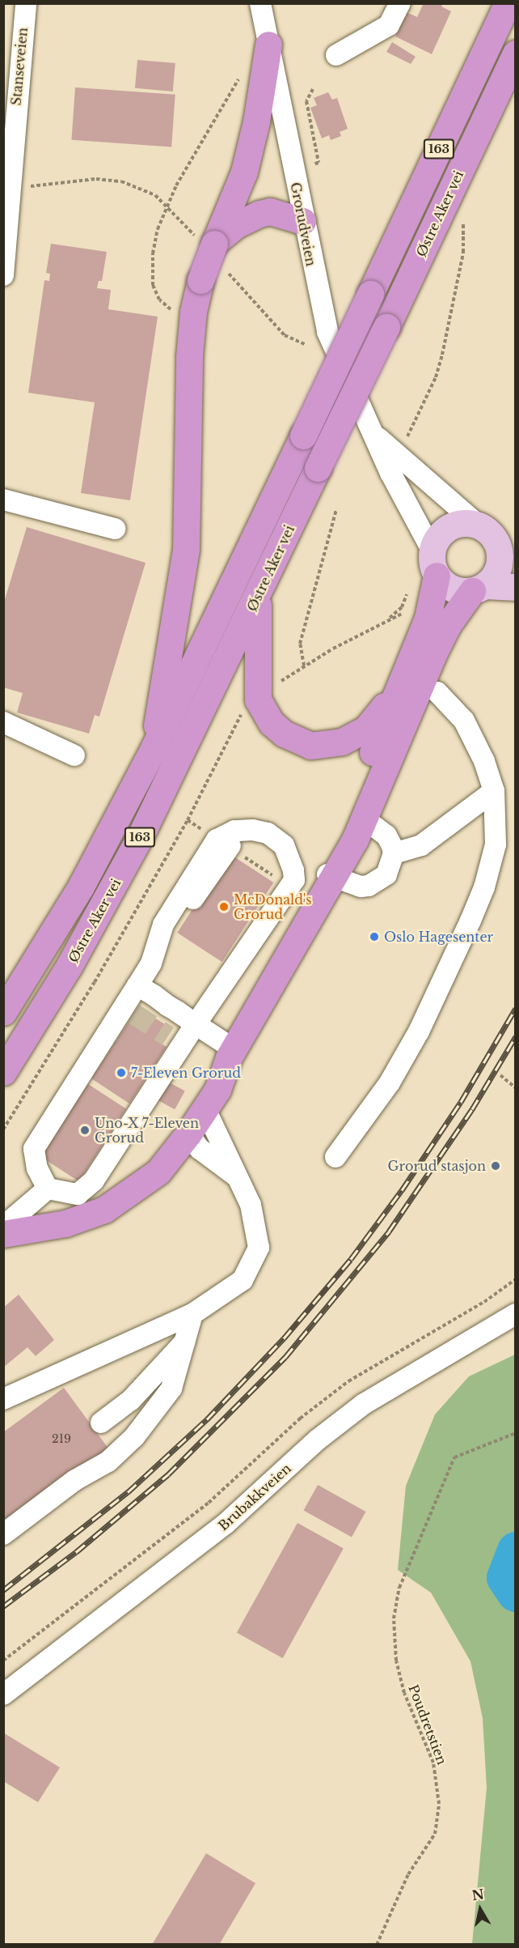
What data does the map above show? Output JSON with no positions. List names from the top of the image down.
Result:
{
  "streets": {
    "highway": ["163", "Østre Aker vei"],
    "street": ["Stanseveien", "Grorudveien", "Brubakkveien"],
    "path": ["Poudretstien"]
  },
  "crossings": [
    ["163", "Østre Aker vei"],
    ["163", "Grorudveien"]
  ],
  "places": [
    "McDonald's Grorud",
    "Oslo Hagesenter",
    "7-Eleven Grorud",
    "Uno-X 7-Eleven Grorud",
    "Grorud stasjon"
  ],
  "house_numbers": ["219"],
  "north": "top"
}
